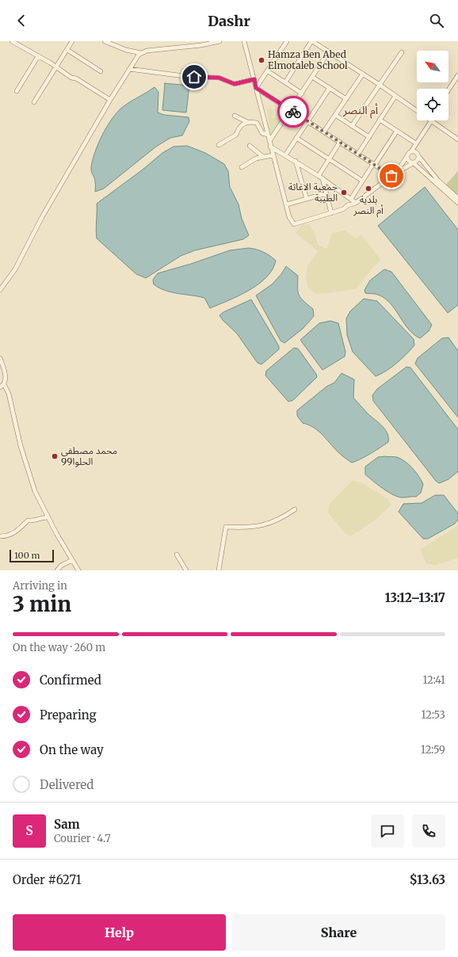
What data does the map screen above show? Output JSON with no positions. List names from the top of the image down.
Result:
{
  "districts": ["أم النصر"],
  "places": [
    "Hamza Ben Abed Elmotaleb School",
    "بلدية أم النصر",
    "جمعية الاغاثة الطيبة",
    "محمد مصطفى الحلوا99"
  ],
  "scale_bar": "100 m",
  "north": "top left",
  "page": {
    "header": "Dashr",
    "scale": "100 m",
    "heading": ["3 min", "Arriving in", "13:12–13:17"],
    "panel": [
      "Sam",
      "Courier · 4.7",
      "Order #6271",
      "$13.63"
    ],
    "bar": "On the way · 260 m",
    "list": [
      ["Confirmed", "12:41"],
      ["Preparing", "12:53"],
      ["On the way", "12:59"],
      "Delivered"
    ],
    "round": "S",
    "buttons": ["Help", "Share"]
  }
}
